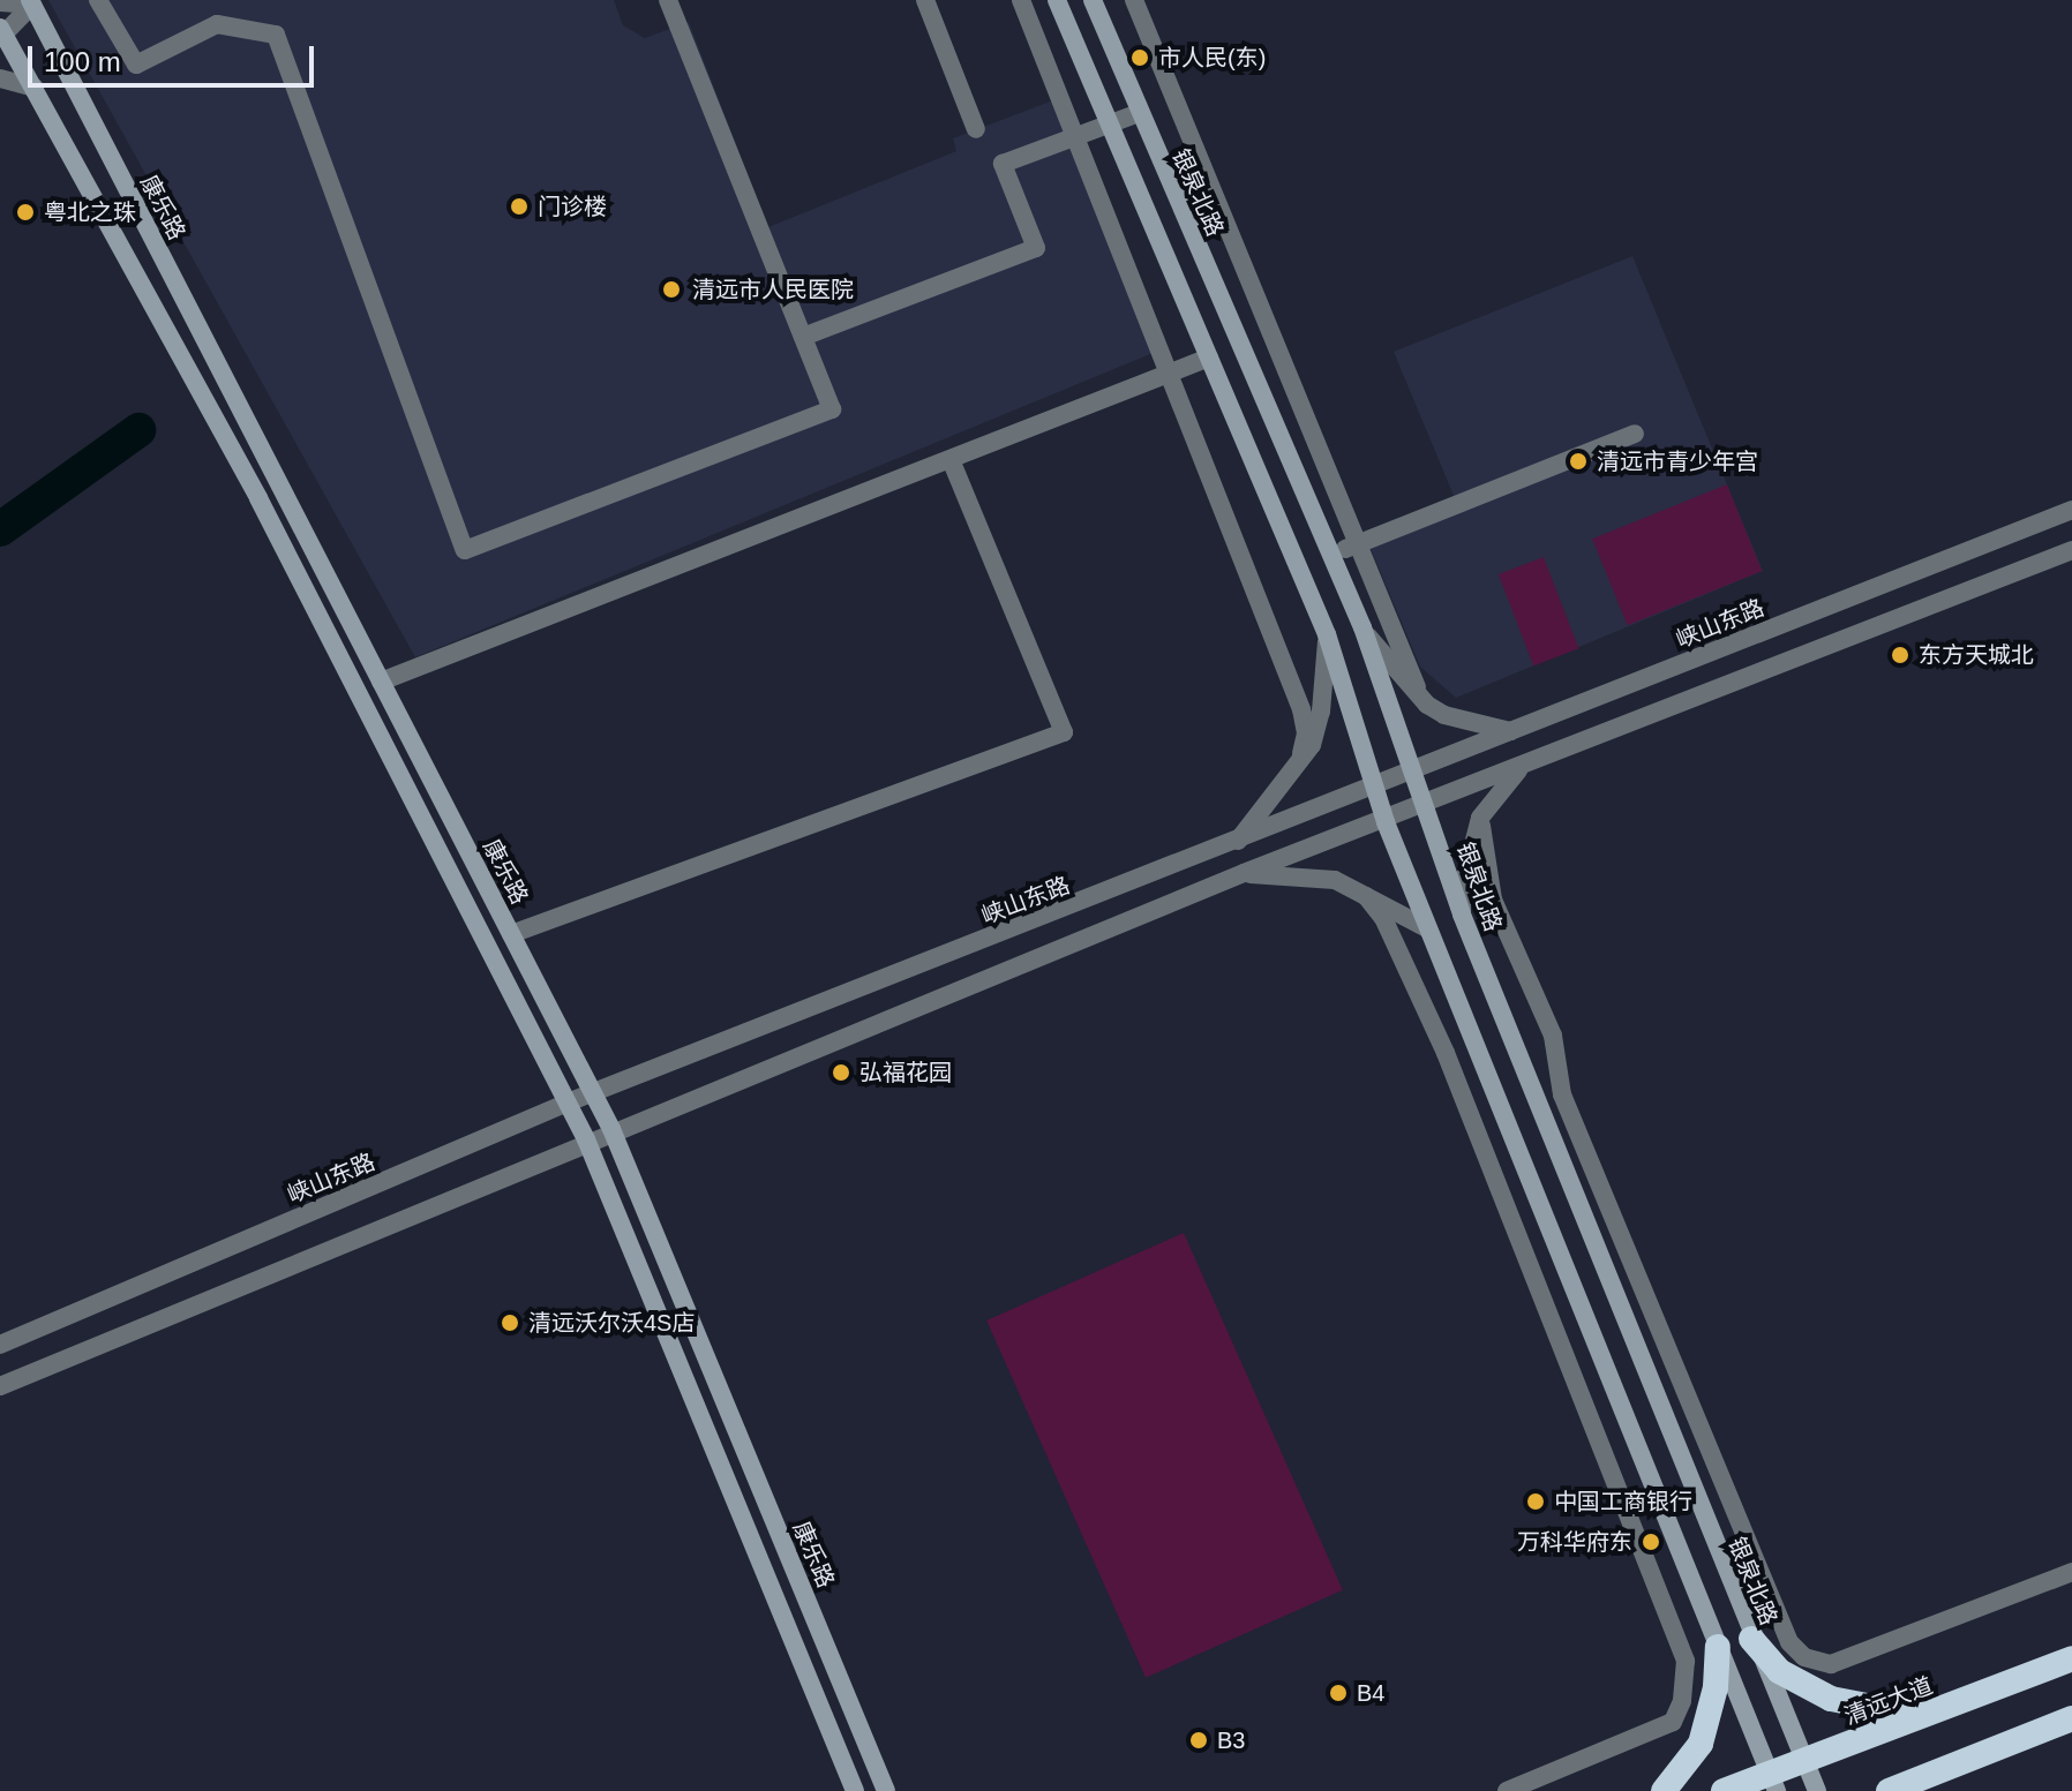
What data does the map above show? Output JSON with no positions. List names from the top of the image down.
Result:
{
  "streets": {
    "highway": ["清远大道"],
    "main road": ["银泉北路", "康乐路"],
    "street": ["峡山东路"]
  },
  "crossings": [
    ["银泉北路", "峡山东路"],
    ["银泉北路", "清远大道"],
    ["康乐路", "峡山东路"]
  ],
  "places": [
    "市人民(东)",
    "门诊楼",
    "粤北之珠",
    "清远市人民医院",
    "清远市青少年宫",
    "东方天城北",
    "弘福花园",
    "清远沃尔沃4S店",
    "中国工商银行",
    "万科华府东",
    "B4",
    "B3"
  ],
  "scale_bar": "100 m"
}
